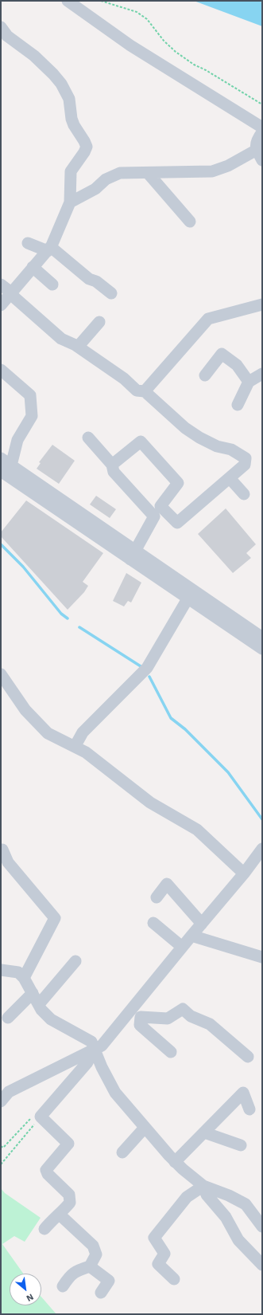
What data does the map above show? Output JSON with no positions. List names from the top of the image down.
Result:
{
  "north": "bottom right"
}
